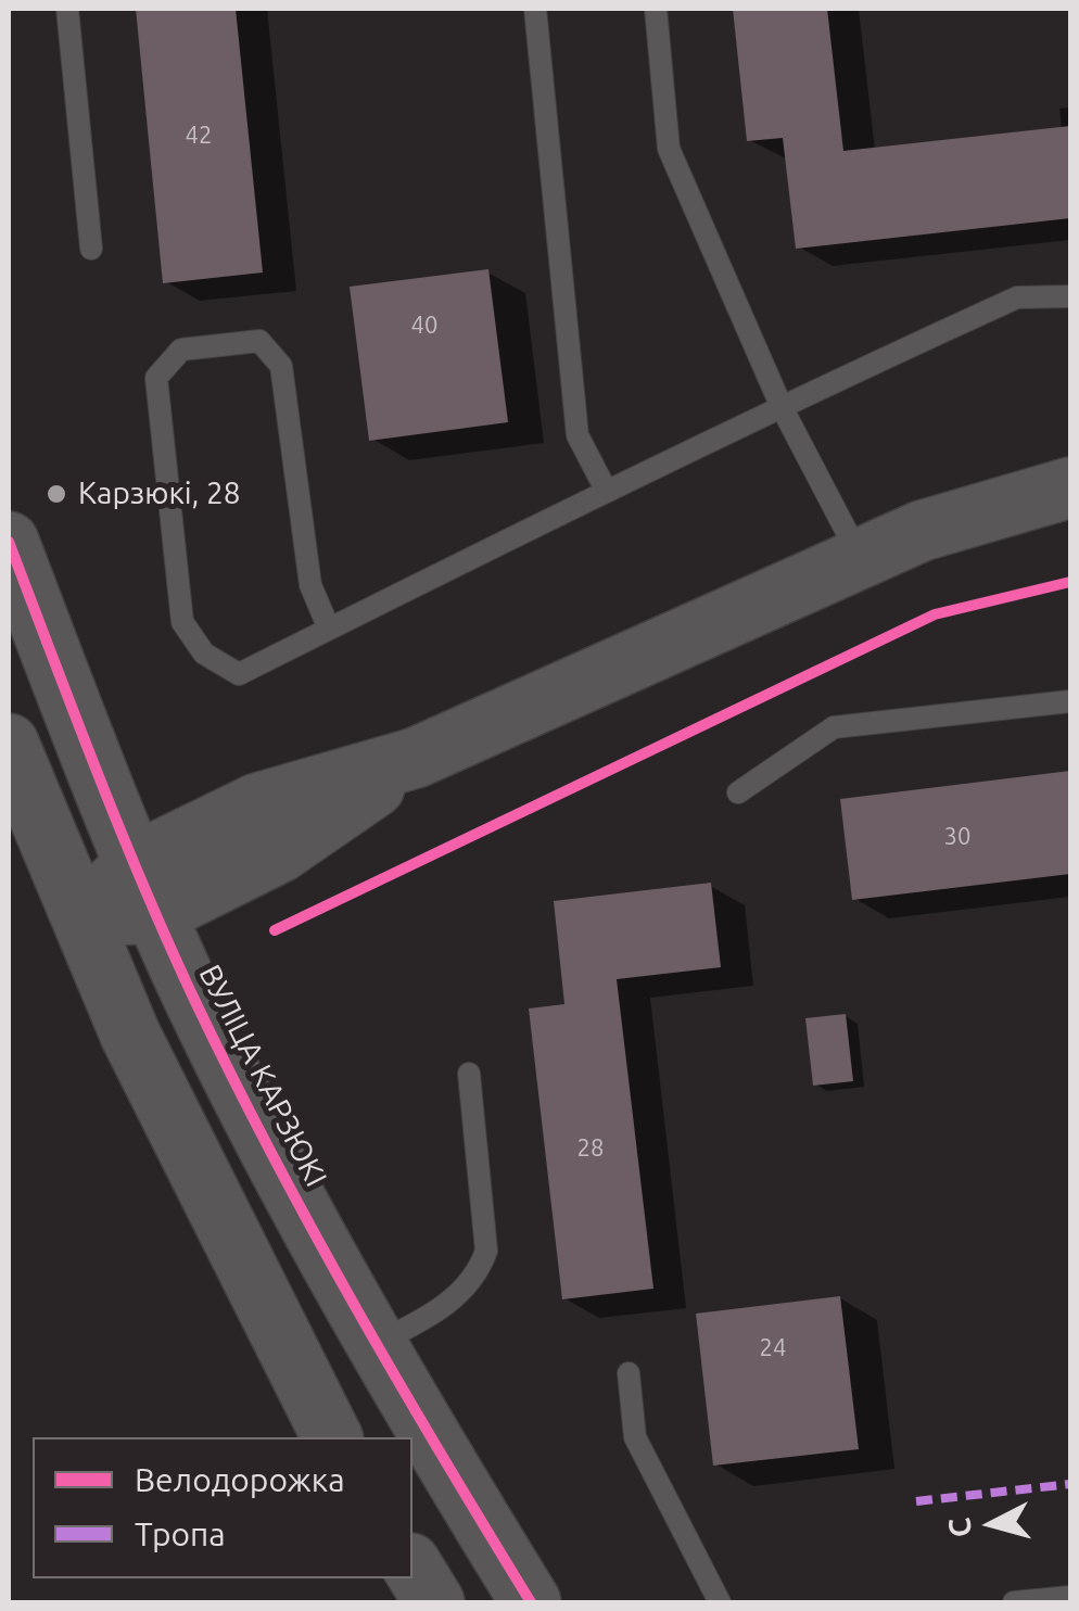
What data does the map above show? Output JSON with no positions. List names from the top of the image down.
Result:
{
  "streets": {
    "street": ["ВУЛІЦА КАРЗЮКІ"]
  },
  "places": ["Карзюкі, 28"],
  "house_numbers": [
    "42",
    "40",
    "30",
    "28",
    "24"
  ],
  "legend": ["Велодорожка", "Тропа"],
  "north": "left"
}
